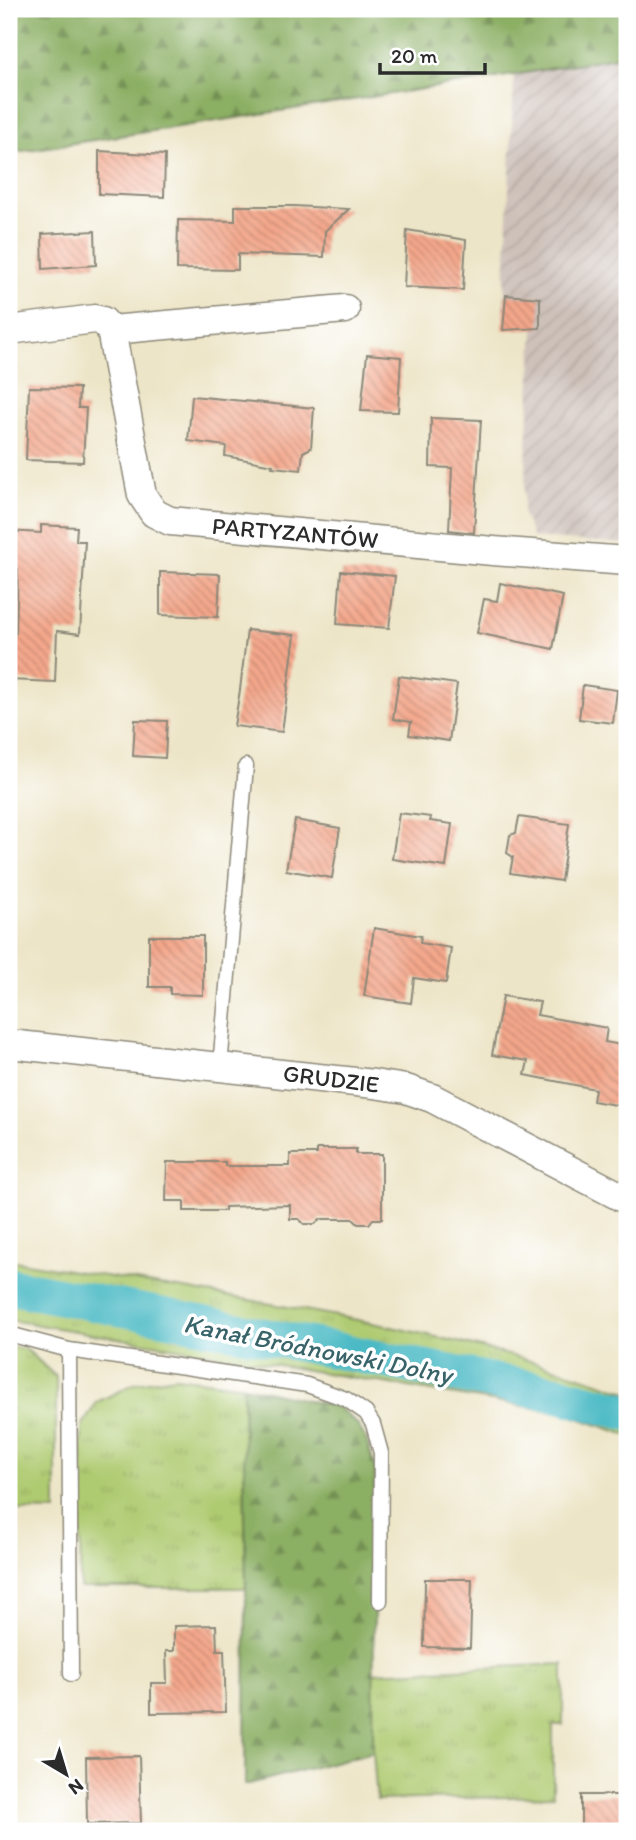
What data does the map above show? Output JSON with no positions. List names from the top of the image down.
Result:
{
  "streets": {
    "street": ["PARTYZANTÓW", "GRUDZIE"]
  },
  "water": ["Kanał Bródnowski Dolny"],
  "scale_bar": "20 m",
  "north": "bottom right"
}
